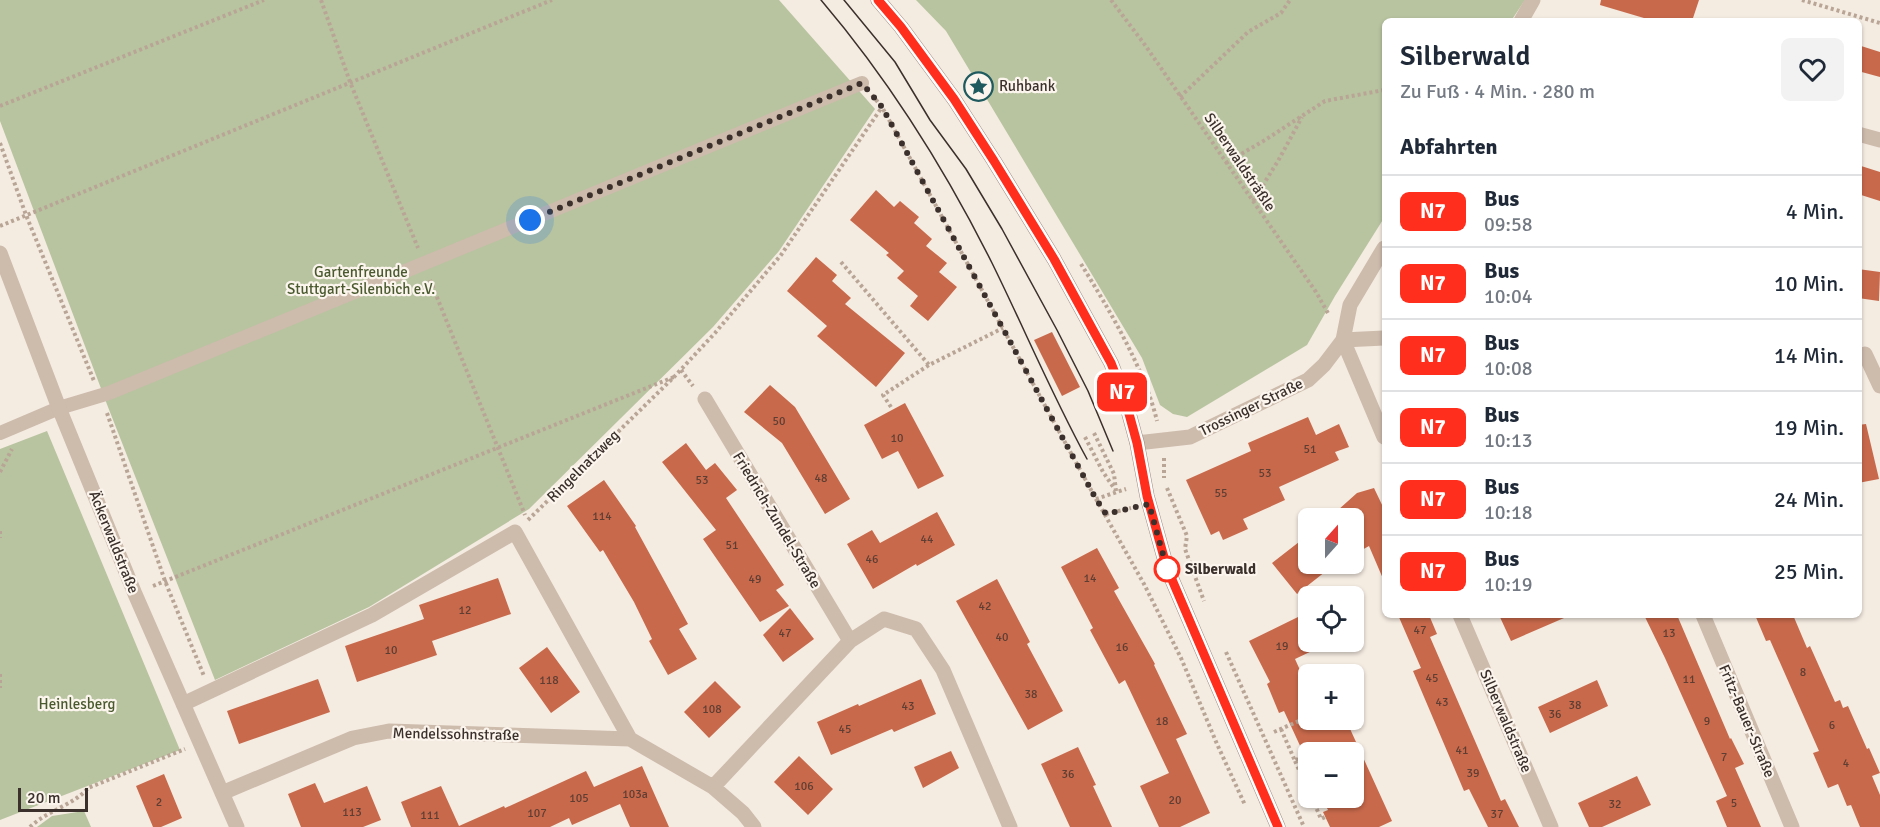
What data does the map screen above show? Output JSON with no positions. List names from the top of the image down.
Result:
{
  "streets": {
    "street": [
      "Trossinger Straße",
      "Friedrich-Zundel-Straße",
      "Äckerwaldstraße",
      "Silberwaldstraße",
      "Fritz-Bauer-Straße",
      "Mendelssohnstraße"
    ],
    "path": ["Silberwaldsträßle", "Ringelnatzweg"]
  },
  "crossings": [
    ["Silberwaldsträßle", "Trossinger Straße"],
    ["Äckerwaldstraße", "Mendelssohnstraße"]
  ],
  "parks": ["Gartenfreunde Stuttgart-Silenbich e.V.", "Heinlesberg"],
  "places": {
    "place": ["Ruhbank"],
    "other": ["Silberwald"]
  },
  "lines": ["bus line N7"],
  "house_numbers": [
    "50",
    "10",
    "51",
    "53",
    "48",
    "53",
    "55",
    "114",
    "44",
    "51",
    "46",
    "14",
    "49",
    "42",
    "12",
    "47",
    "47",
    "13",
    "40",
    "19",
    "16",
    "10",
    "8",
    "45",
    "11",
    "118",
    "38",
    "43",
    "38",
    "43",
    "108",
    "36",
    "18",
    "9",
    "6",
    "45",
    "41",
    "7",
    "4",
    "39",
    "36",
    "106",
    "103a",
    "105",
    "20",
    "2",
    "5",
    "32",
    "113",
    "107",
    "37",
    "111"
  ],
  "scale_bar": "20 m",
  "north": "top",
  "page": {
    "on_map": "N7",
    "heading": [
      ["Silberwald", "Zu Fuß · 4 Min. · 280 m"],
      "Abfahrten"
    ],
    "list": [
      {
        "mark": "N7",
        "name": "Bus",
        "note": "09:58",
        "value": "4 Min."
      },
      {
        "mark": "N7",
        "name": "Bus",
        "note": "10:04",
        "value": "10 Min."
      },
      {
        "mark": "N7",
        "name": "Bus",
        "note": "10:08",
        "value": "14 Min."
      },
      {
        "mark": "N7",
        "name": "Bus",
        "note": "10:13",
        "value": "19 Min."
      },
      {
        "mark": "N7",
        "name": "Bus",
        "note": "10:18",
        "value": "24 Min."
      },
      {
        "mark": "N7",
        "name": "Bus",
        "note": "10:19",
        "value": "25 Min."
      }
    ],
    "map_buttons": ["+", "−"],
    "scale": "20 m"
  }
}
